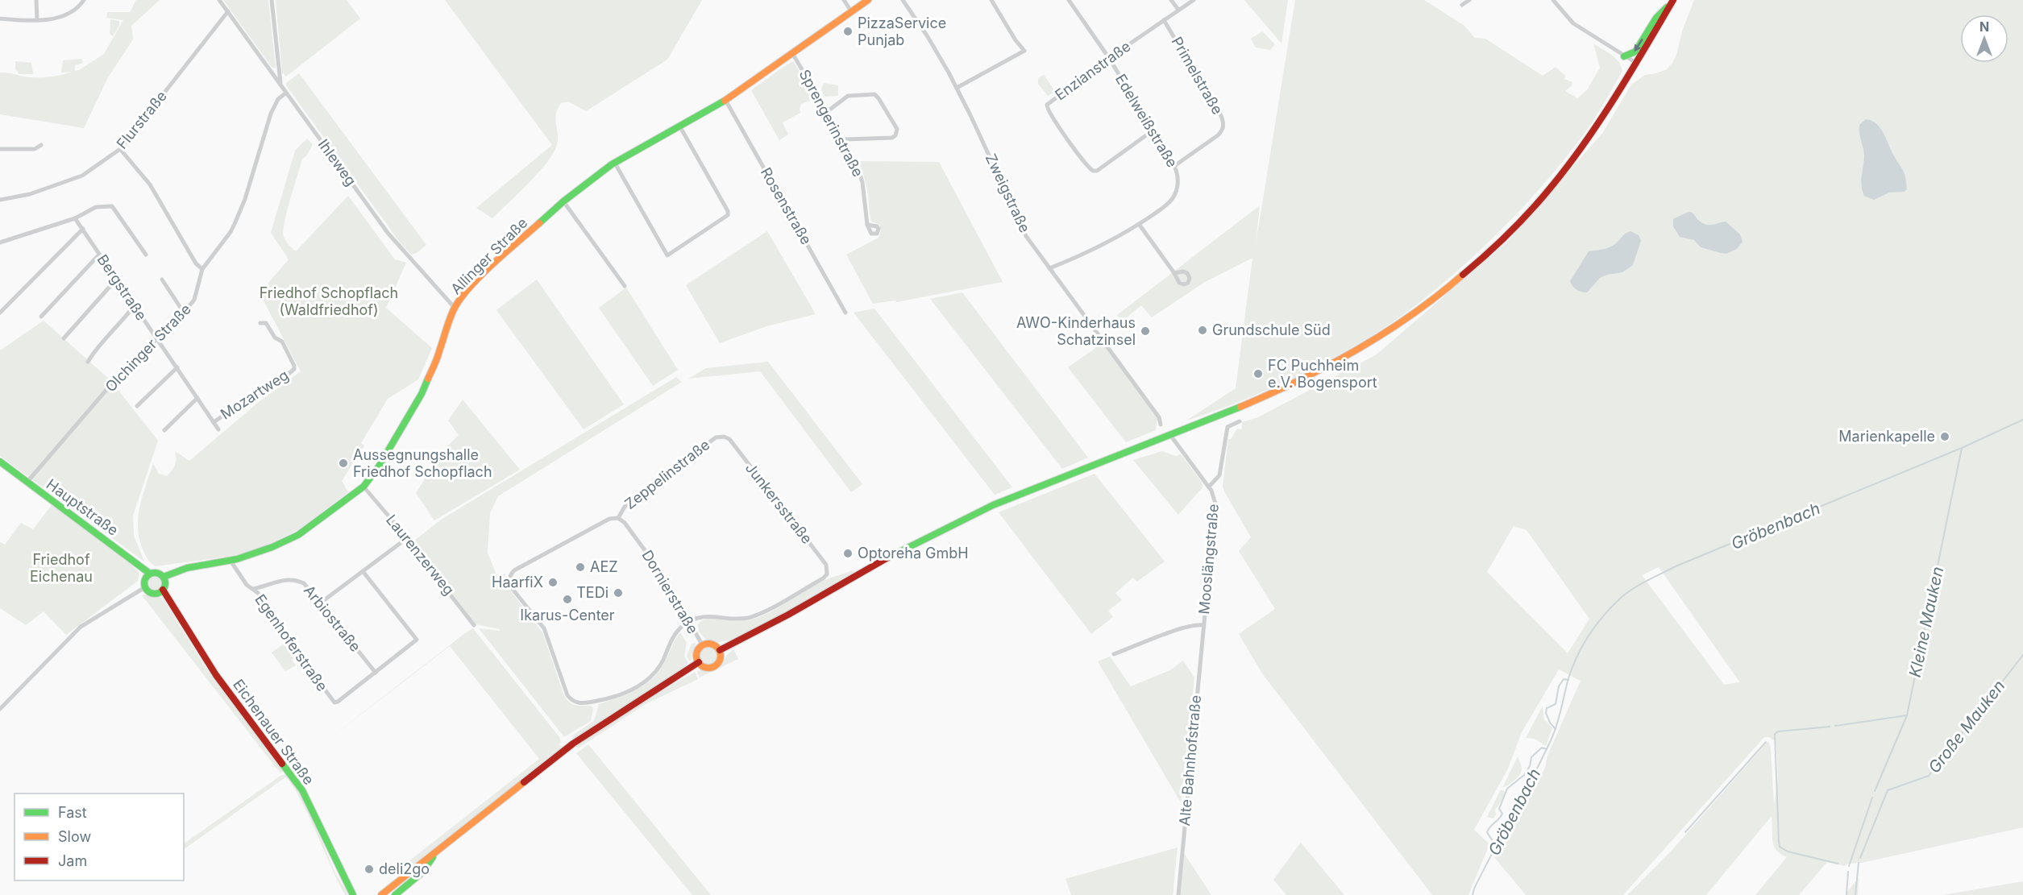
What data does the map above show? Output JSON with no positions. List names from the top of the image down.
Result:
{
  "streets": {
    "street": [
      "Enzianstraße",
      "Primelstraße",
      "Flurstraße",
      "Edelweißstraße",
      "Sprengerinstraße",
      "Ihleweg",
      "Zweigstraße",
      "Rosenstraße",
      "Allinger Straße",
      "Bergstraße",
      "Olchinger Straße",
      "Mozartweg",
      "Zeppelinstraße",
      "Junkersstraße",
      "Hauptstraße",
      "Laurenzerweg",
      "Mooslängstraße",
      "Dornierstraße",
      "Arbiostraße",
      "Egenhoferstraße",
      "Eichenauer Straße",
      "Alte Bahnhofstraße"
    ]
  },
  "crossings": [
    ["Enzianstraße", "Primelstraße"],
    ["Enzianstraße", "Edelweißstraße"],
    ["Primelstraße", "Edelweißstraße"],
    ["Flurstraße", "Ihleweg"],
    ["Edelweißstraße", "Zweigstraße"],
    ["Sprengerinstraße", "Allinger Straße"],
    ["Ihleweg", "Allinger Straße"],
    ["Ihleweg", "Olchinger Straße"],
    ["Rosenstraße", "Allinger Straße"],
    ["Allinger Straße", "Hauptstraße"],
    ["Allinger Straße", "Laurenzerweg"],
    ["Allinger Straße", "Egenhoferstraße"],
    ["Allinger Straße", "Eichenauer Straße"],
    ["Bergstraße", "Olchinger Straße"],
    ["Bergstraße", "Mozartweg"],
    ["Olchinger Straße", "Hauptstraße"],
    ["Zeppelinstraße", "Junkersstraße"],
    ["Zeppelinstraße", "Dornierstraße"],
    ["Junkersstraße", "Dornierstraße"],
    ["Hauptstraße", "Eichenauer Straße"],
    ["Mooslängstraße", "Alte Bahnhofstraße"],
    ["Arbiostraße", "Egenhoferstraße"]
  ],
  "water": ["Gröbenbach", "Kleine Mauken", "Große Mauken"],
  "parks": ["Friedhof Schopflach (Waldfriedhof)", "Friedhof Eichenau"],
  "places": [
    "PizzaService Punjab",
    "Grundschule Süd",
    "AWO-Kinderhaus Schatzinsel",
    "FC Puchheim e.V. Bogensport",
    "Marienkapelle",
    "Aussegnungshalle Friedhof Schopflach",
    "Optoreha GmbH",
    "AEZ",
    "HaarfiX",
    "TEDi",
    "Ikarus-Center",
    "deli2go"
  ],
  "legend": ["Fast", "Slow", "Jam"],
  "north": "top"
}
